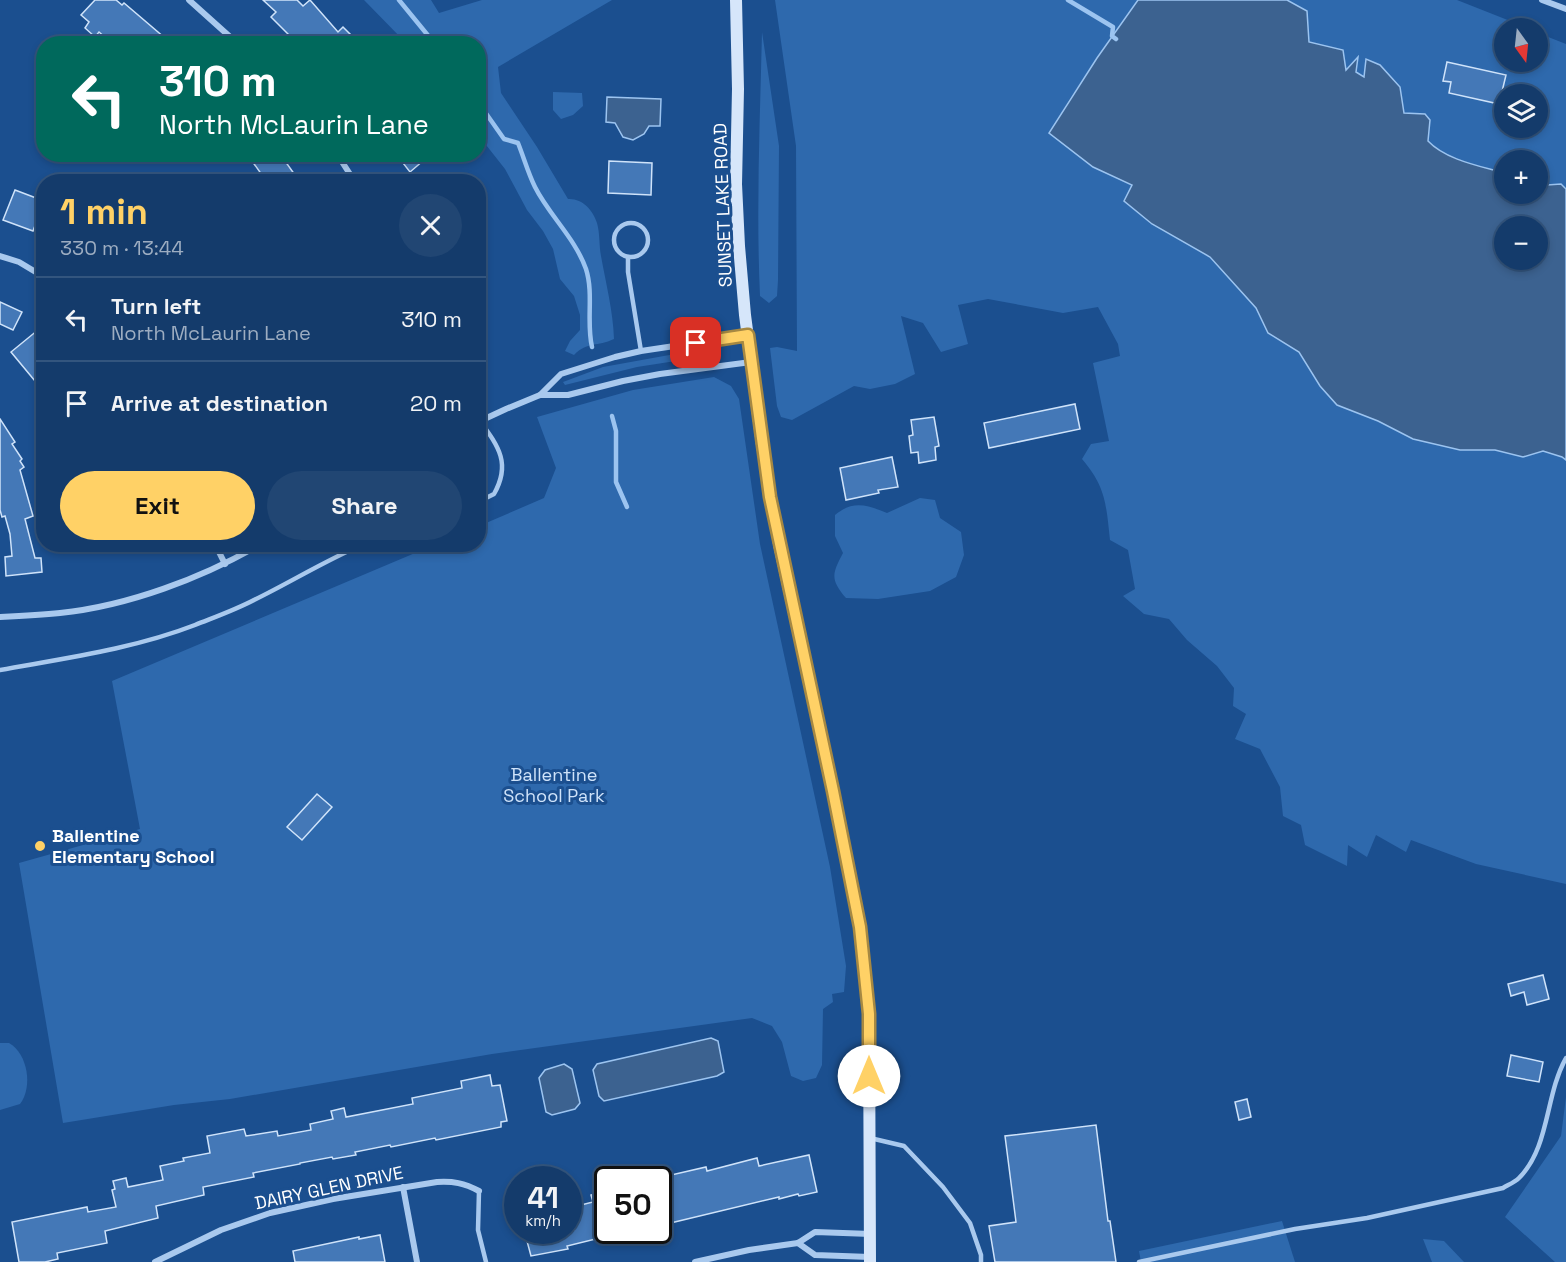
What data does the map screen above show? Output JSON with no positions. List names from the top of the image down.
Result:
{
  "streets": {
    "main road": ["SUNSET LAKE ROAD"],
    "street": ["DAIRY GLEN DRIVE"]
  },
  "parks": ["Ballentine School Park"],
  "places": ["Ballentine Elementary School"],
  "north": "bottom",
  "page": {
    "map_buttons": ["+", "−"],
    "turn": ["310 m", "North McLaurin Lane"],
    "heading": ["1 min", "330 m · 13:44"],
    "list": [
      {
        "name": "Turn left",
        "note": "North McLaurin Lane",
        "value": "310 m"
      },
      {
        "name": "Arrive at destination",
        "value": "20 m"
      }
    ],
    "buttons": ["Exit", "Share"],
    "speed": "41 km/h",
    "limit": "50"
  }
}
